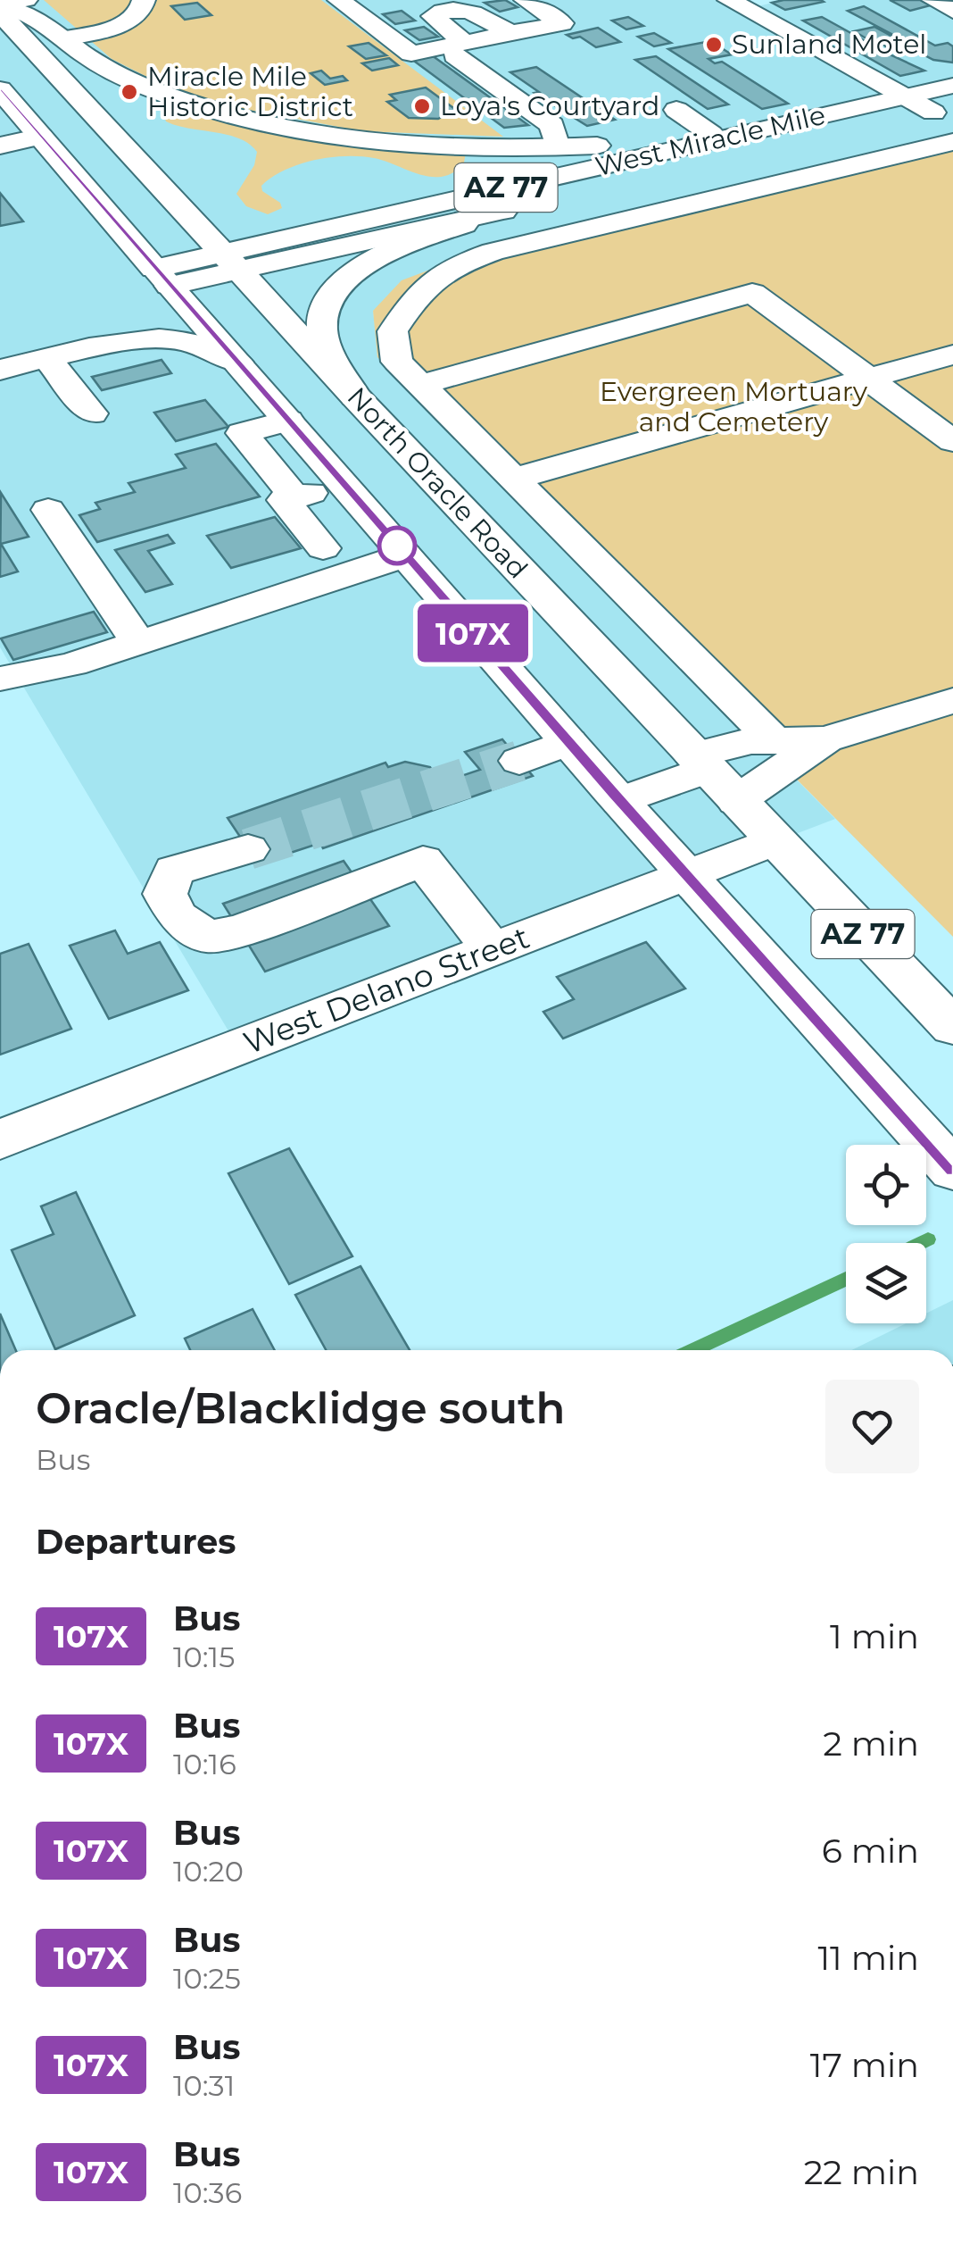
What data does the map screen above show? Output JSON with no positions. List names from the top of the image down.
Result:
{
  "streets": {
    "main road": [
      "West Miracle Mile",
      "AZ 77",
      "North Oracle Road",
      "West Delano Street"
    ]
  },
  "crossings": [
    ["West Miracle Mile", "AZ 77"],
    ["West Miracle Mile", "North Oracle Road"],
    ["AZ 77", "North Oracle Road"],
    ["AZ 77", "West Delano Street"],
    ["North Oracle Road", "West Delano Street"]
  ],
  "parks": ["Evergreen Mortuary and Cemetery"],
  "places": ["Sunland Motel", "Miracle Mile Historic District", "Loya's Courtyard"],
  "lines": ["bus line 107X"],
  "page": {
    "on_map": "107X",
    "heading": [
      ["Oracle/Blacklidge south", "Bus"],
      "Departures"
    ],
    "list": [
      {
        "mark": "107X",
        "name": "Bus",
        "note": "10:15",
        "value": "1 min"
      },
      {
        "mark": "107X",
        "name": "Bus",
        "note": "10:16",
        "value": "2 min"
      },
      {
        "mark": "107X",
        "name": "Bus",
        "note": "10:20",
        "value": "6 min"
      },
      {
        "mark": "107X",
        "name": "Bus",
        "note": "10:25",
        "value": "11 min"
      },
      {
        "mark": "107X",
        "name": "Bus",
        "note": "10:31",
        "value": "17 min"
      },
      {
        "mark": "107X",
        "name": "Bus",
        "note": "10:36",
        "value": "22 min"
      }
    ]
  }
}
